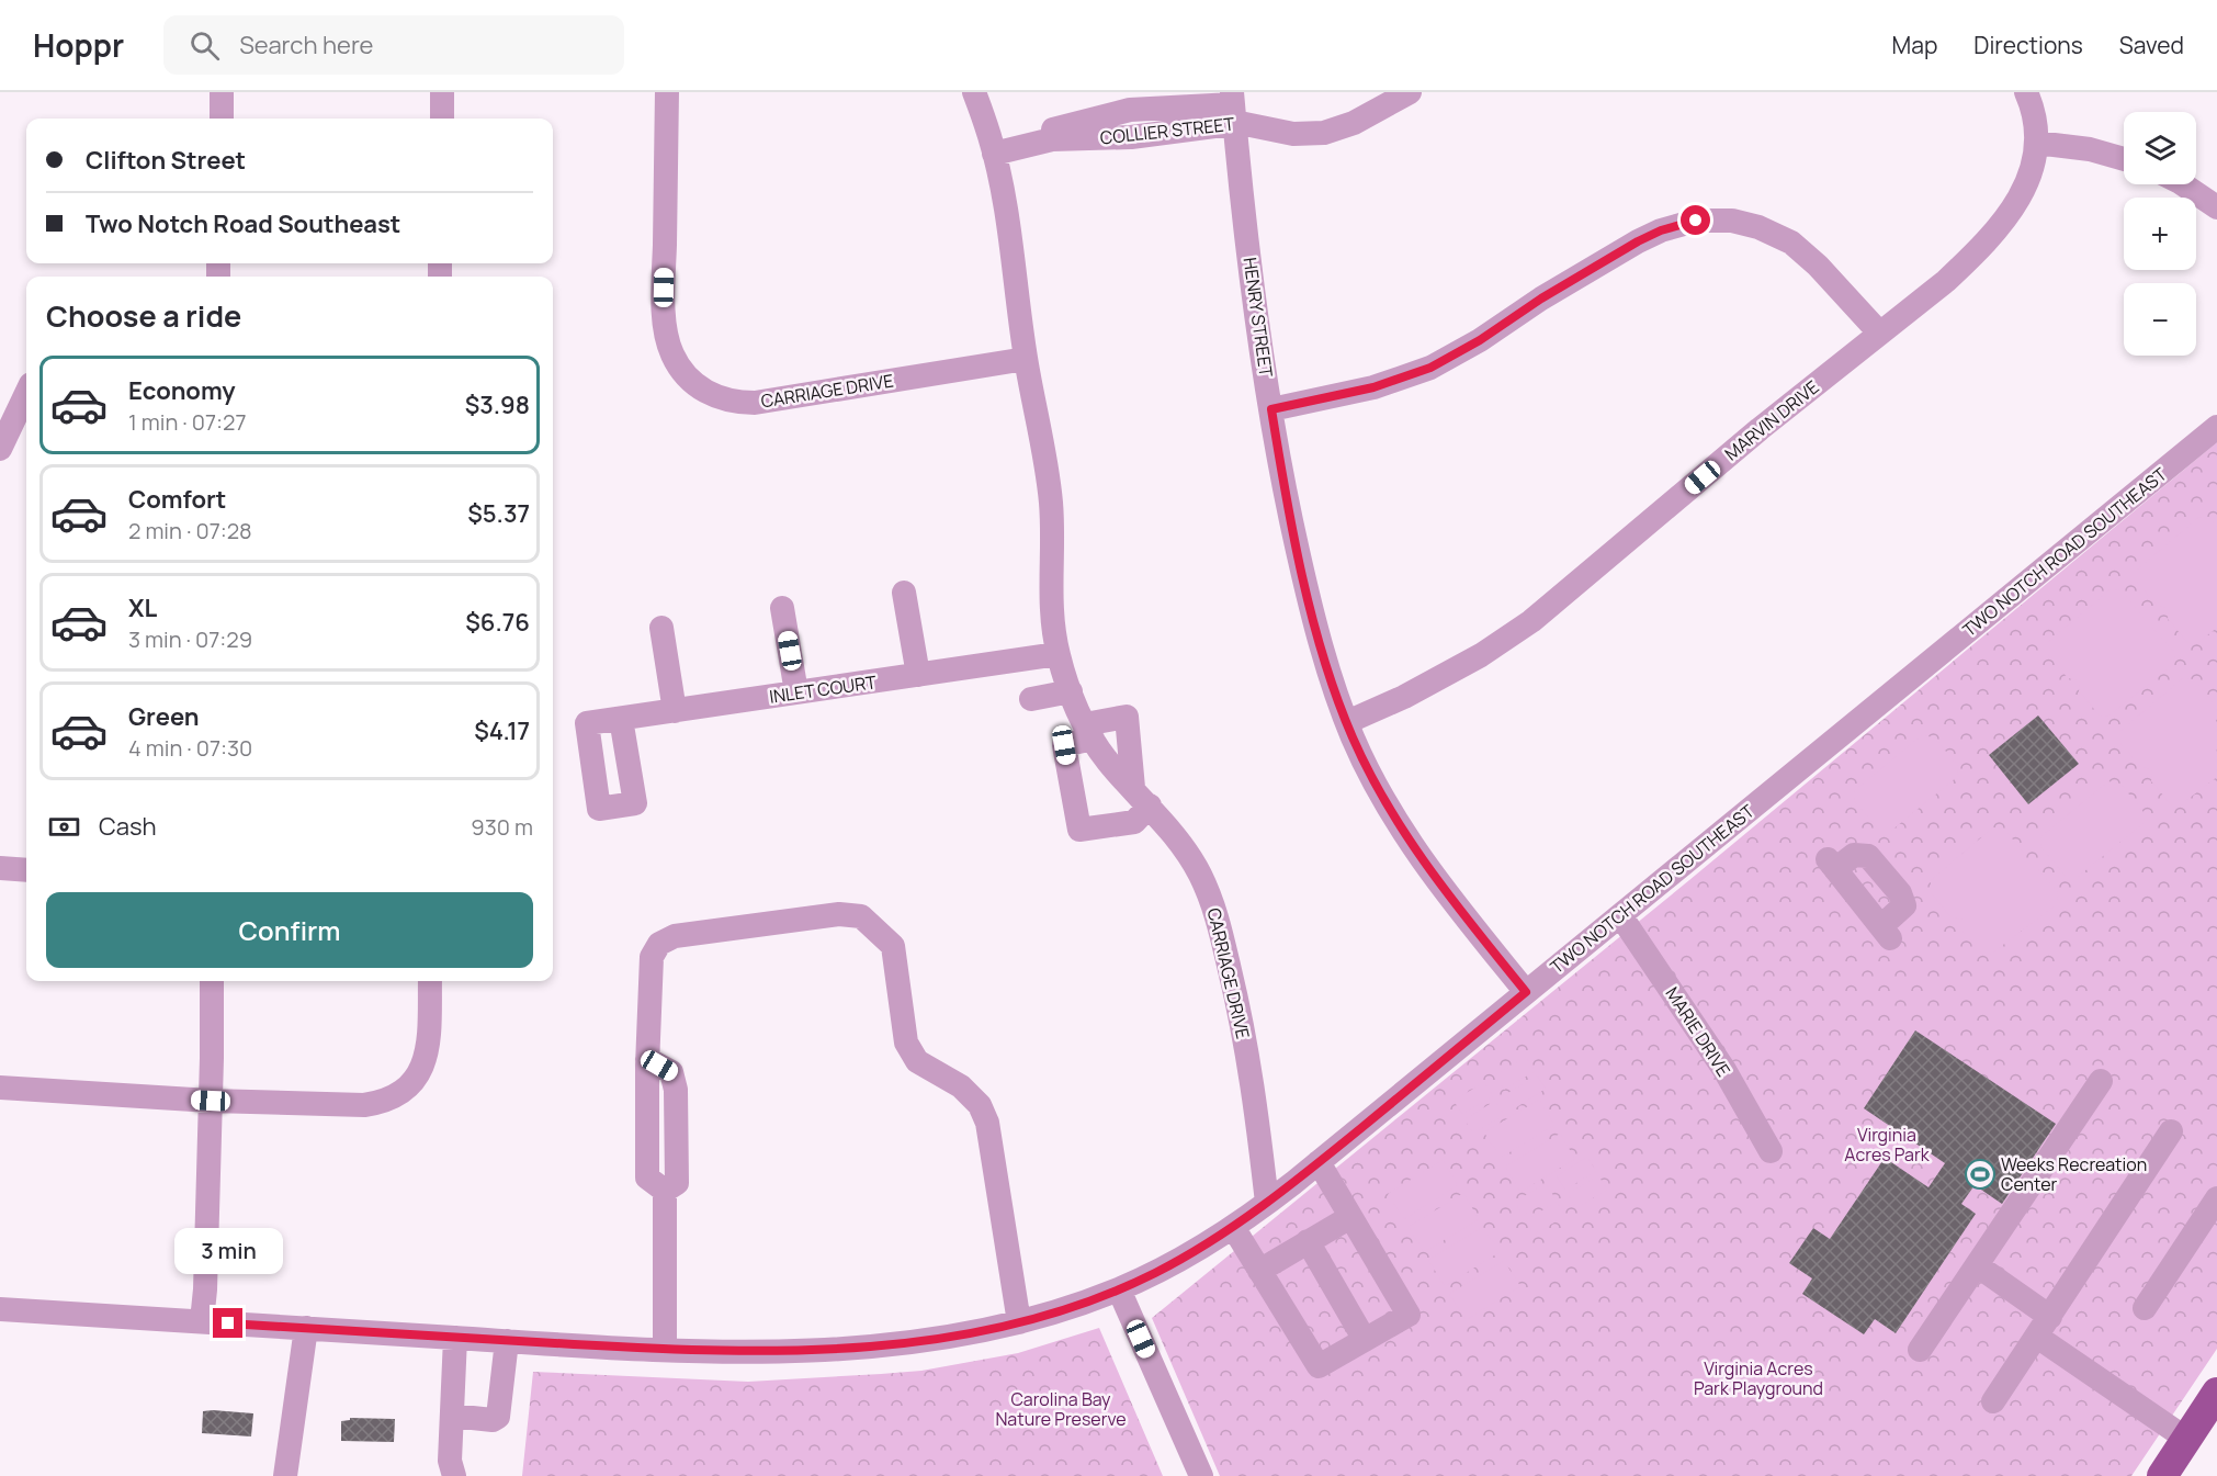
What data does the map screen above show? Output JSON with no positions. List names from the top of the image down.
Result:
{
  "streets": {
    "street": [
      "COLLIER STREET",
      "HENRY STREET",
      "CARRIAGE DRIVE",
      "MARVIN DRIVE",
      "TWO NOTCH ROAD SOUTHEAST",
      "INLET COURT",
      "MARIE DRIVE"
    ]
  },
  "crossings": [
    ["COLLIER STREET", "HENRY STREET"],
    ["COLLIER STREET", "CARRIAGE DRIVE"],
    ["HENRY STREET", "MARVIN DRIVE"],
    ["HENRY STREET", "TWO NOTCH ROAD SOUTHEAST"],
    ["CARRIAGE DRIVE", "TWO NOTCH ROAD SOUTHEAST"],
    ["CARRIAGE DRIVE", "INLET COURT"],
    ["TWO NOTCH ROAD SOUTHEAST", "MARIE DRIVE"]
  ],
  "parks": ["Virginia Acres Park", "Virginia Acres Park Playground", "Carolina Bay Nature Preserve"],
  "places": {
    "sports": ["Weeks Recreation Center"]
  },
  "page": {
    "header": "Hoppr",
    "search": "Search here",
    "nav": ["Map", "Directions", "Saved"],
    "map_buttons": ["+", "−"],
    "banner": ["Clifton Street", "Two Notch Road Southeast"],
    "heading": "Choose a ride",
    "list": [
      {
        "name": "Economy",
        "note": "1 min · 07:27",
        "value": "$3.98"
      },
      {
        "name": "Comfort",
        "note": "2 min · 07:28",
        "value": "$5.37"
      },
      {
        "name": "XL",
        "note": "3 min · 07:29",
        "value": "$6.76"
      },
      {
        "name": "Green",
        "note": "4 min · 07:30",
        "value": "$4.17"
      }
    ],
    "pay": ["Cash", "930 m"],
    "buttons": "Confirm",
    "bubble": "3 min"
  }
}
